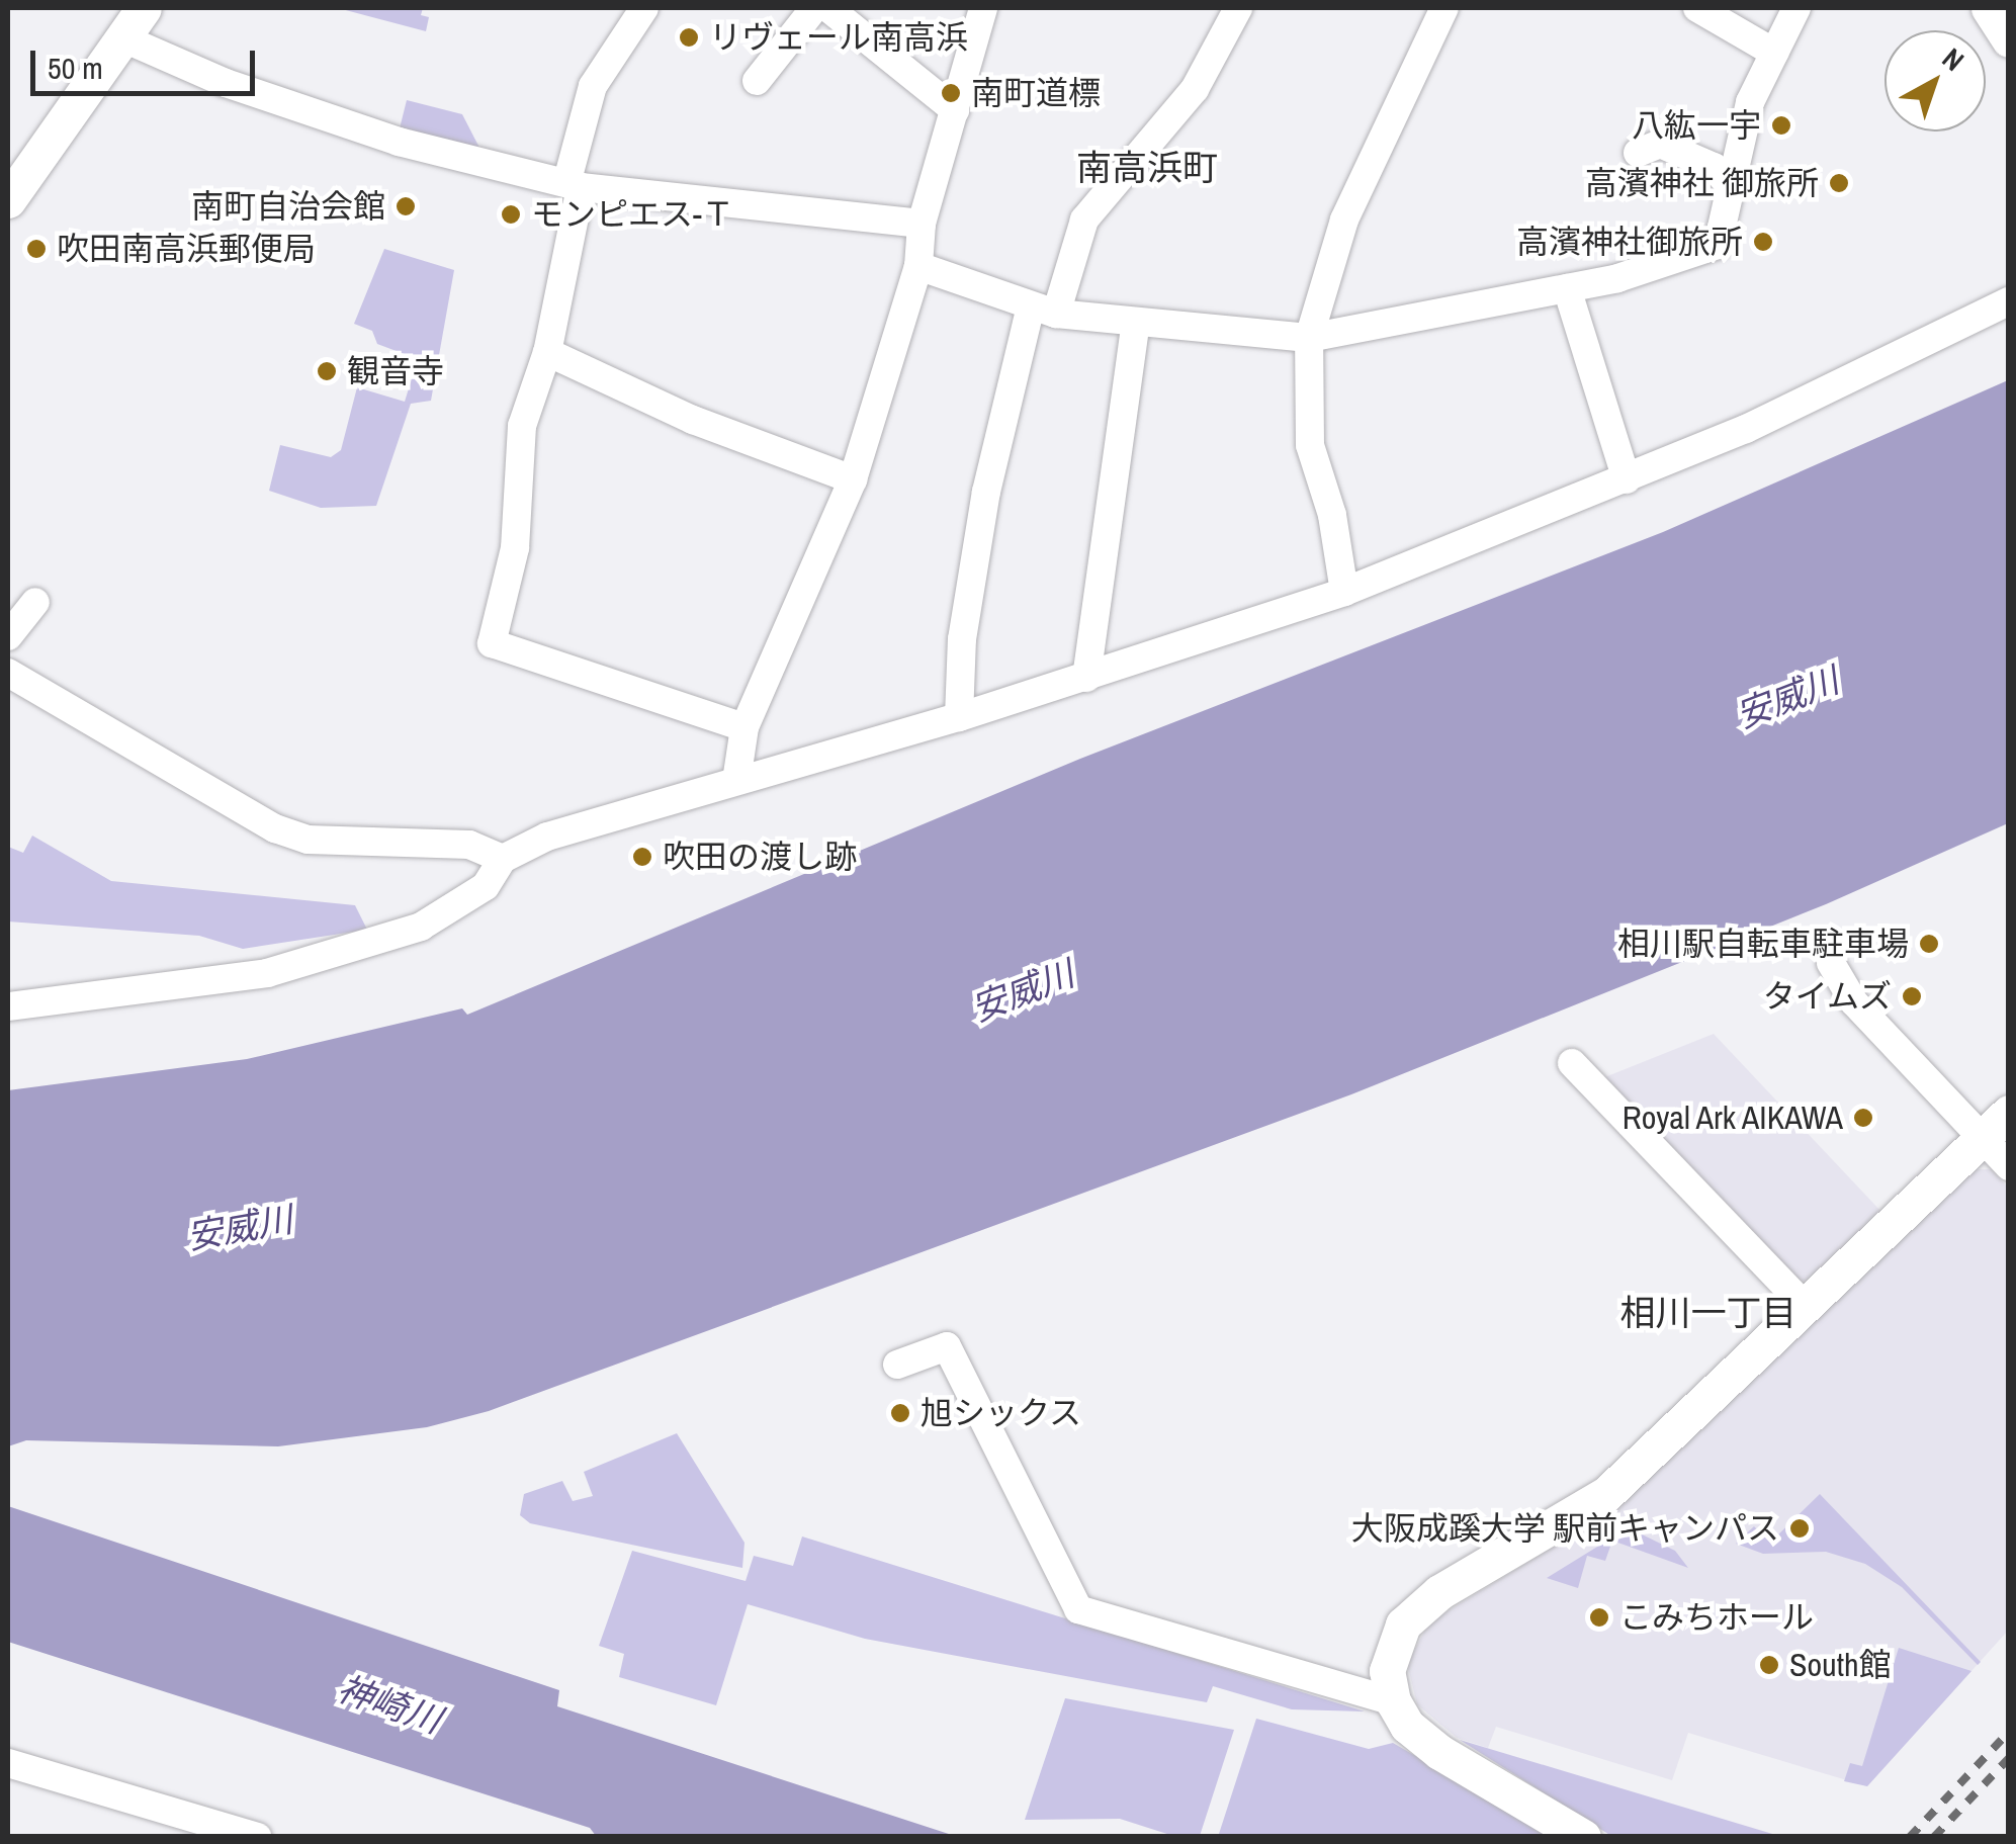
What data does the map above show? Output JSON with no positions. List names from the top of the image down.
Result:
{
  "districts": ["南高浜町", "相川一丁目"],
  "water": ["安威川", "神崎川"],
  "places": [
    "リヴェール南高浜",
    "南町道標",
    "八紘一宇",
    "高濱神社 御旅所",
    "南町自治会館",
    "モンピエス-Ｔ",
    "高濱神社御旅所",
    "吹田南高浜郵便局",
    "観音寺",
    "吹田の渡し跡",
    "相川駅自転車駐車場",
    "タイムズ",
    "Royal Ark AIKAWA",
    "旭シックス",
    "大阪成蹊大学 駅前キャンパス",
    "こみちホール",
    "South館"
  ],
  "scale_bar": "50 m",
  "north": "top right"
}
